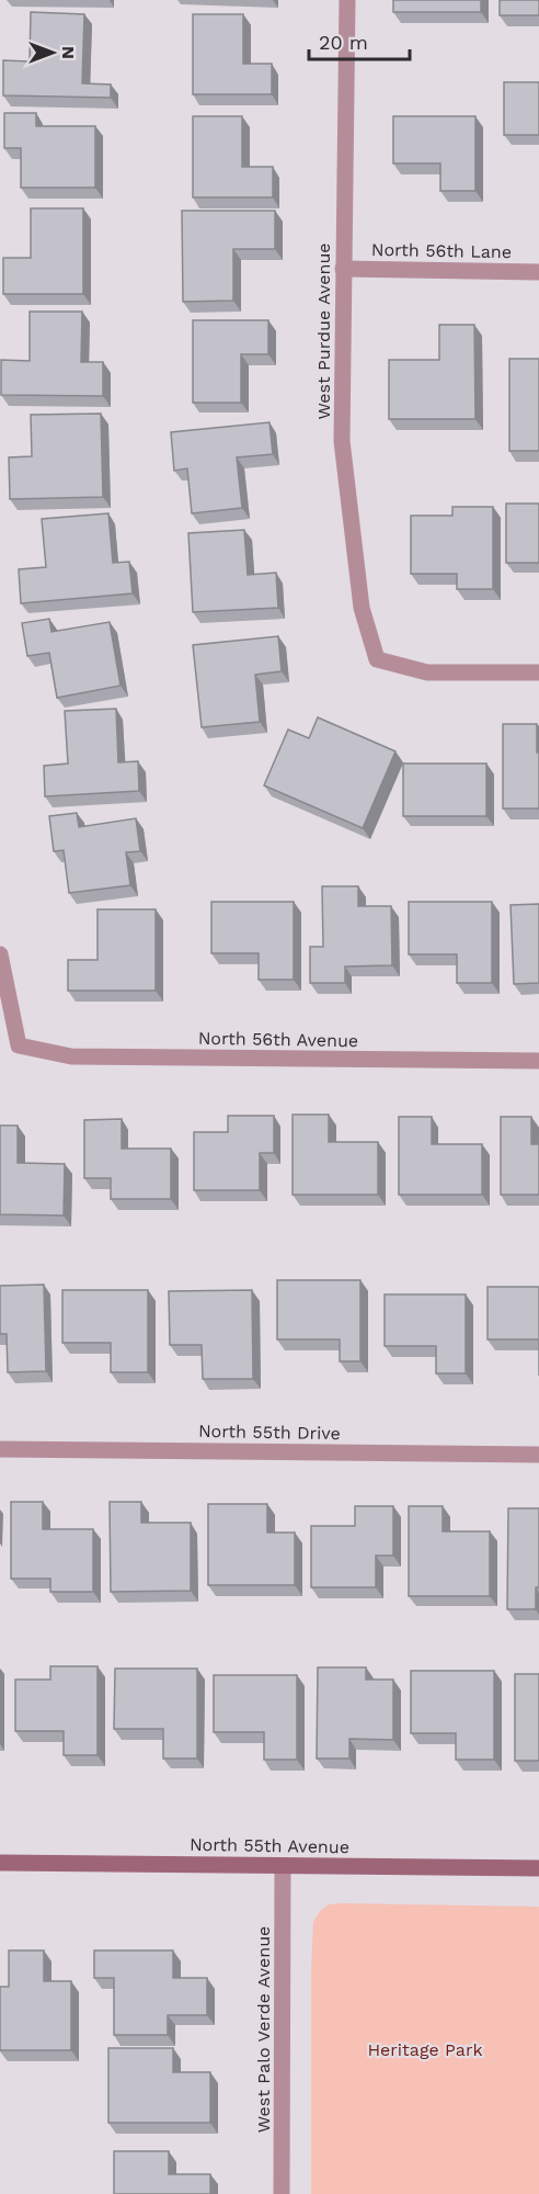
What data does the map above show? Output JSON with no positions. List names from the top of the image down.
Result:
{
  "streets": {
    "street": [
      "North 56th Lane",
      "West Purdue Avenue",
      "North 56th Avenue",
      "North 55th Drive",
      "North 55th Avenue",
      "West Palo Verde Avenue"
    ]
  },
  "crossings": [
    ["North 56th Lane", "West Purdue Avenue"],
    ["North 55th Avenue", "West Palo Verde Avenue"]
  ],
  "parks": ["Heritage Park"],
  "scale_bar": "20 m",
  "north": "right"
}
